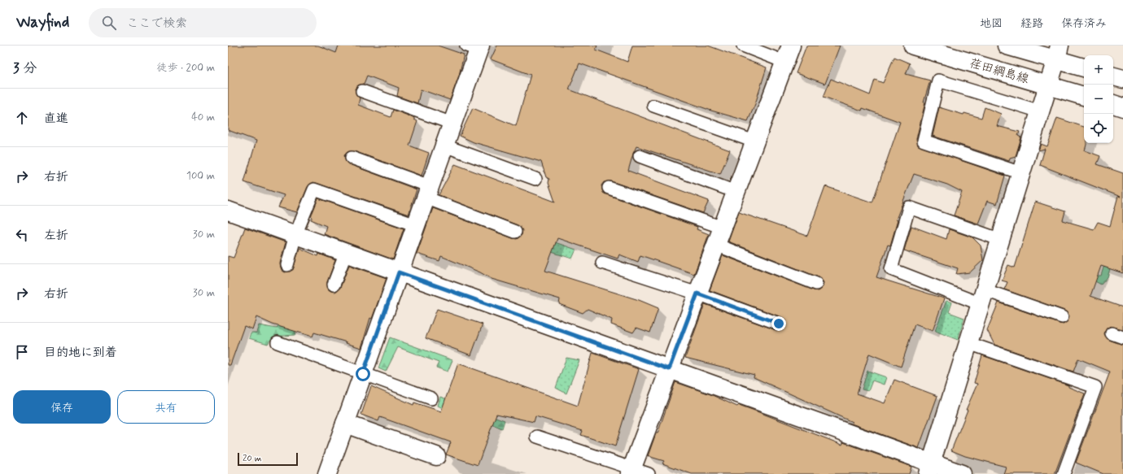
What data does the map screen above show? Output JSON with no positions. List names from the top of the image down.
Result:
{
  "streets": {
    "street": ["荏田綱島線"]
  },
  "scale_bar": "20 m",
  "page": {
    "header": "Wayfind",
    "search": "ここで検索",
    "nav": ["地図", "経路", "保存済み"],
    "heading": ["3 分", "徒歩 · 200 m"],
    "map_buttons": ["+", "−"],
    "list": [
      ["直進", "40 m"],
      ["右折", "100 m"],
      ["左折", "30 m"],
      ["右折", "30 m"],
      "目的地に到着"
    ],
    "buttons": ["保存", "共有"],
    "scale": "20 m"
  }
}
